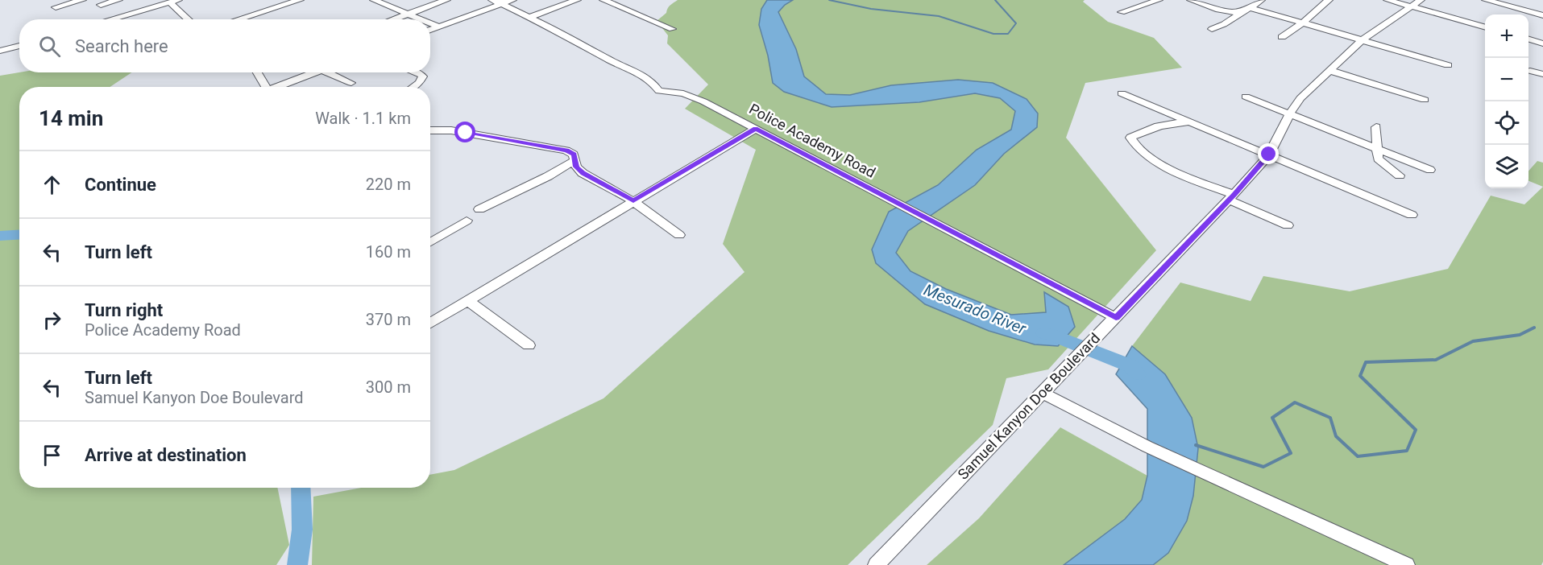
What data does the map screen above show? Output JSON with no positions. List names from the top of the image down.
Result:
{
  "streets": {
    "street": ["Police Academy Road", "Samuel Kanyon Doe Boulevard"]
  },
  "crossings": [
    ["Police Academy Road", "Samuel Kanyon Doe Boulevard"]
  ],
  "water": ["Mesurado River"],
  "page": {
    "map_buttons": ["+", "−"],
    "search": "Search here",
    "heading": ["14 min", "Walk · 1.1 km"],
    "list": [
      ["Continue", "220 m"],
      ["Turn left", "160 m"],
      ["Turn right", "Police Academy Road", "370 m"],
      ["Turn left", "Samuel Kanyon Doe Boulevard", "300 m"],
      "Arrive at destination"
    ]
  }
}
